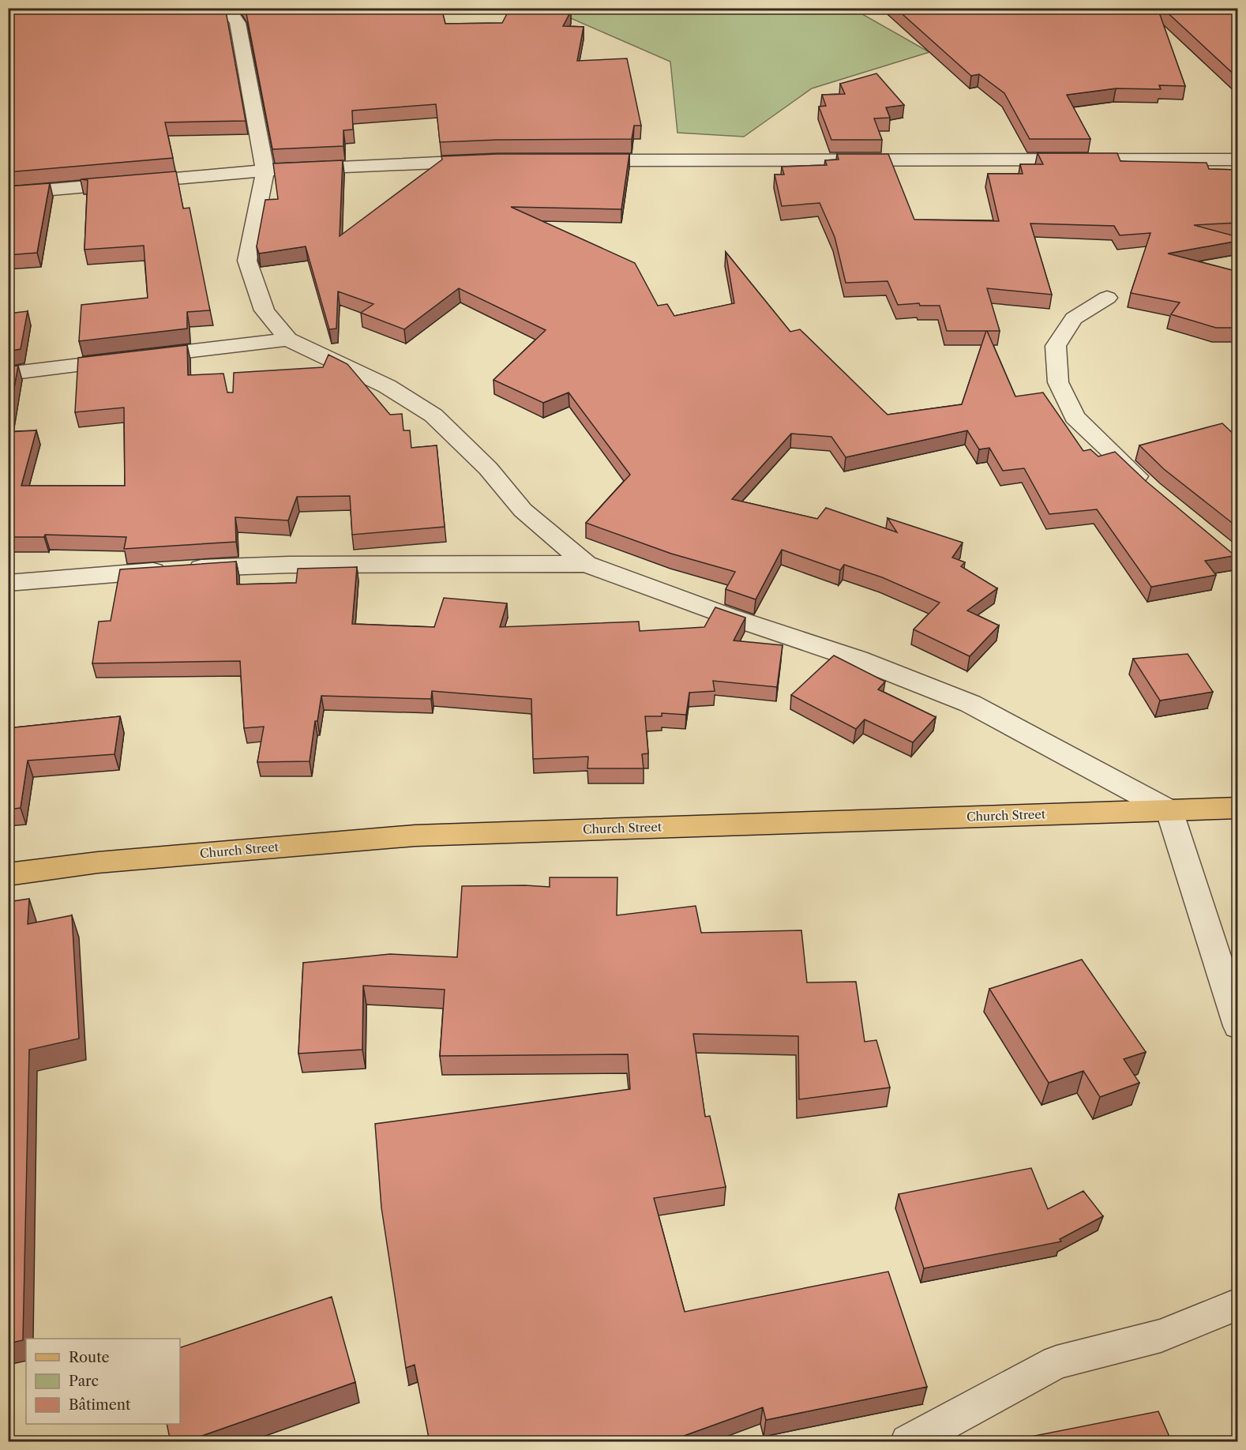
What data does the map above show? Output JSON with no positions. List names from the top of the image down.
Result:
{
  "streets": {
    "main road": ["Church Street"]
  },
  "legend": ["Route", "Parc", "Bâtiment"]
}
